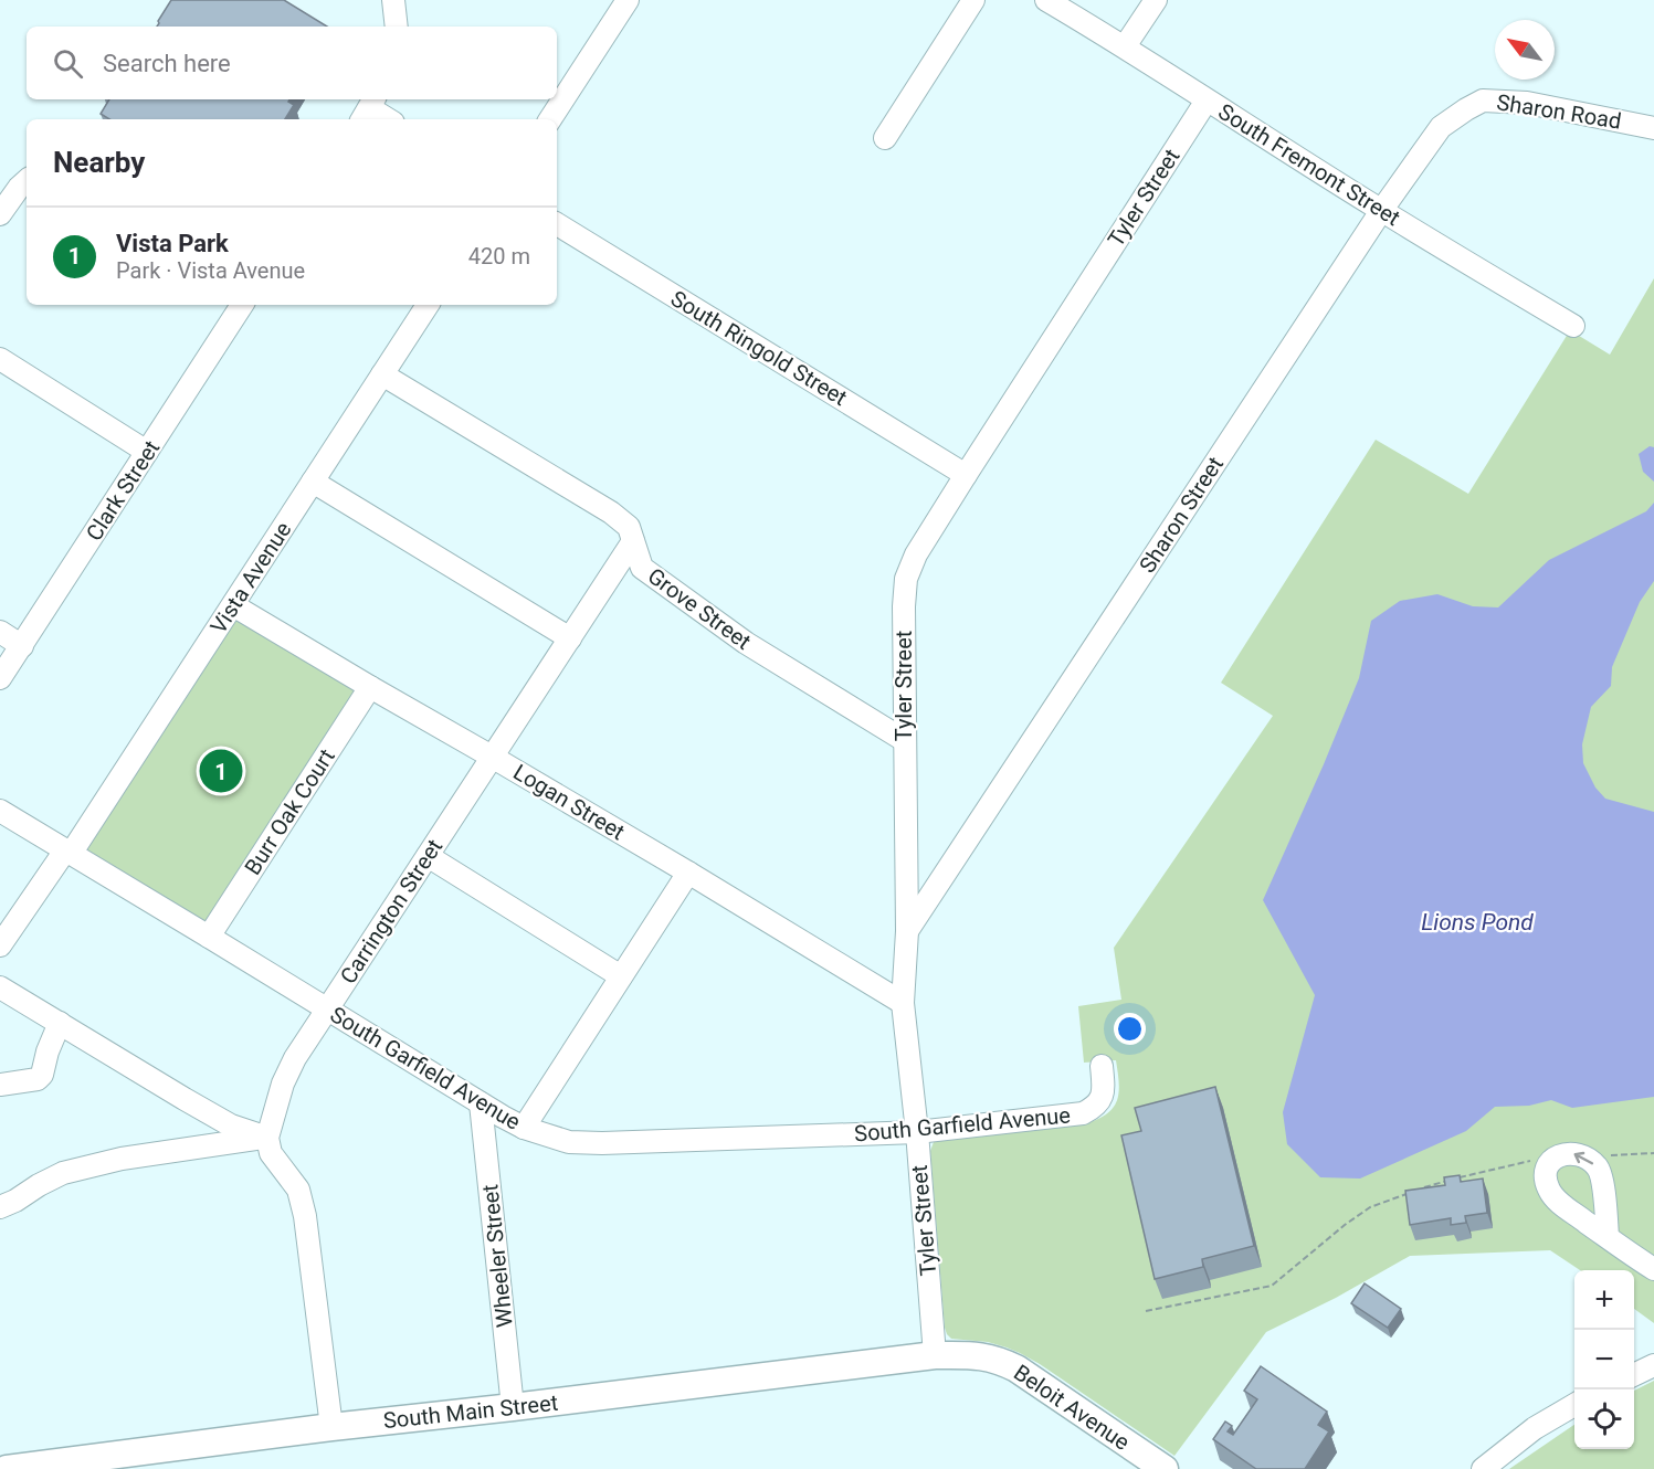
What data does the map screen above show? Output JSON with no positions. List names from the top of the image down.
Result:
{
  "streets": {
    "main road": ["Beloit Avenue", "South Main Street"],
    "street": [
      "Sharon Road",
      "South Fremont Street",
      "Tyler Street",
      "South Ringold Street",
      "Clark Street",
      "Sharon Street",
      "Vista Avenue",
      "Grove Street",
      "Logan Street",
      "Burr Oak Court",
      "Carrington Street",
      "South Garfield Avenue",
      "Wheeler Street"
    ]
  },
  "crossings": [
    ["Sharon Road", "Sharon Street"],
    ["South Fremont Street", "Tyler Street"],
    ["South Fremont Street", "Sharon Street"],
    ["Tyler Street", "South Ringold Street"],
    ["Tyler Street", "Sharon Street"],
    ["Tyler Street", "Grove Street"],
    ["Tyler Street", "Logan Street"],
    ["Tyler Street", "South Garfield Avenue"],
    ["Tyler Street", "Beloit Avenue"],
    ["Tyler Street", "South Main Street"],
    ["Vista Avenue", "Grove Street"],
    ["Vista Avenue", "Logan Street"],
    ["Vista Avenue", "South Garfield Avenue"],
    ["Grove Street", "Carrington Street"],
    ["Logan Street", "Burr Oak Court"],
    ["Logan Street", "Carrington Street"],
    ["Burr Oak Court", "South Garfield Avenue"],
    ["Carrington Street", "South Garfield Avenue"],
    ["South Garfield Avenue", "Wheeler Street"],
    ["Wheeler Street", "South Main Street"],
    ["Beloit Avenue", "South Main Street"]
  ],
  "water": ["Lions Pond"],
  "north": "top left",
  "page": {
    "search": "Search here",
    "heading": "Nearby",
    "list": [
      {
        "mark": "1",
        "name": "Vista Park",
        "note": "Park · Vista Avenue",
        "value": "420 m"
      }
    ],
    "pins": "1",
    "map_buttons": ["+", "−"]
  }
}
